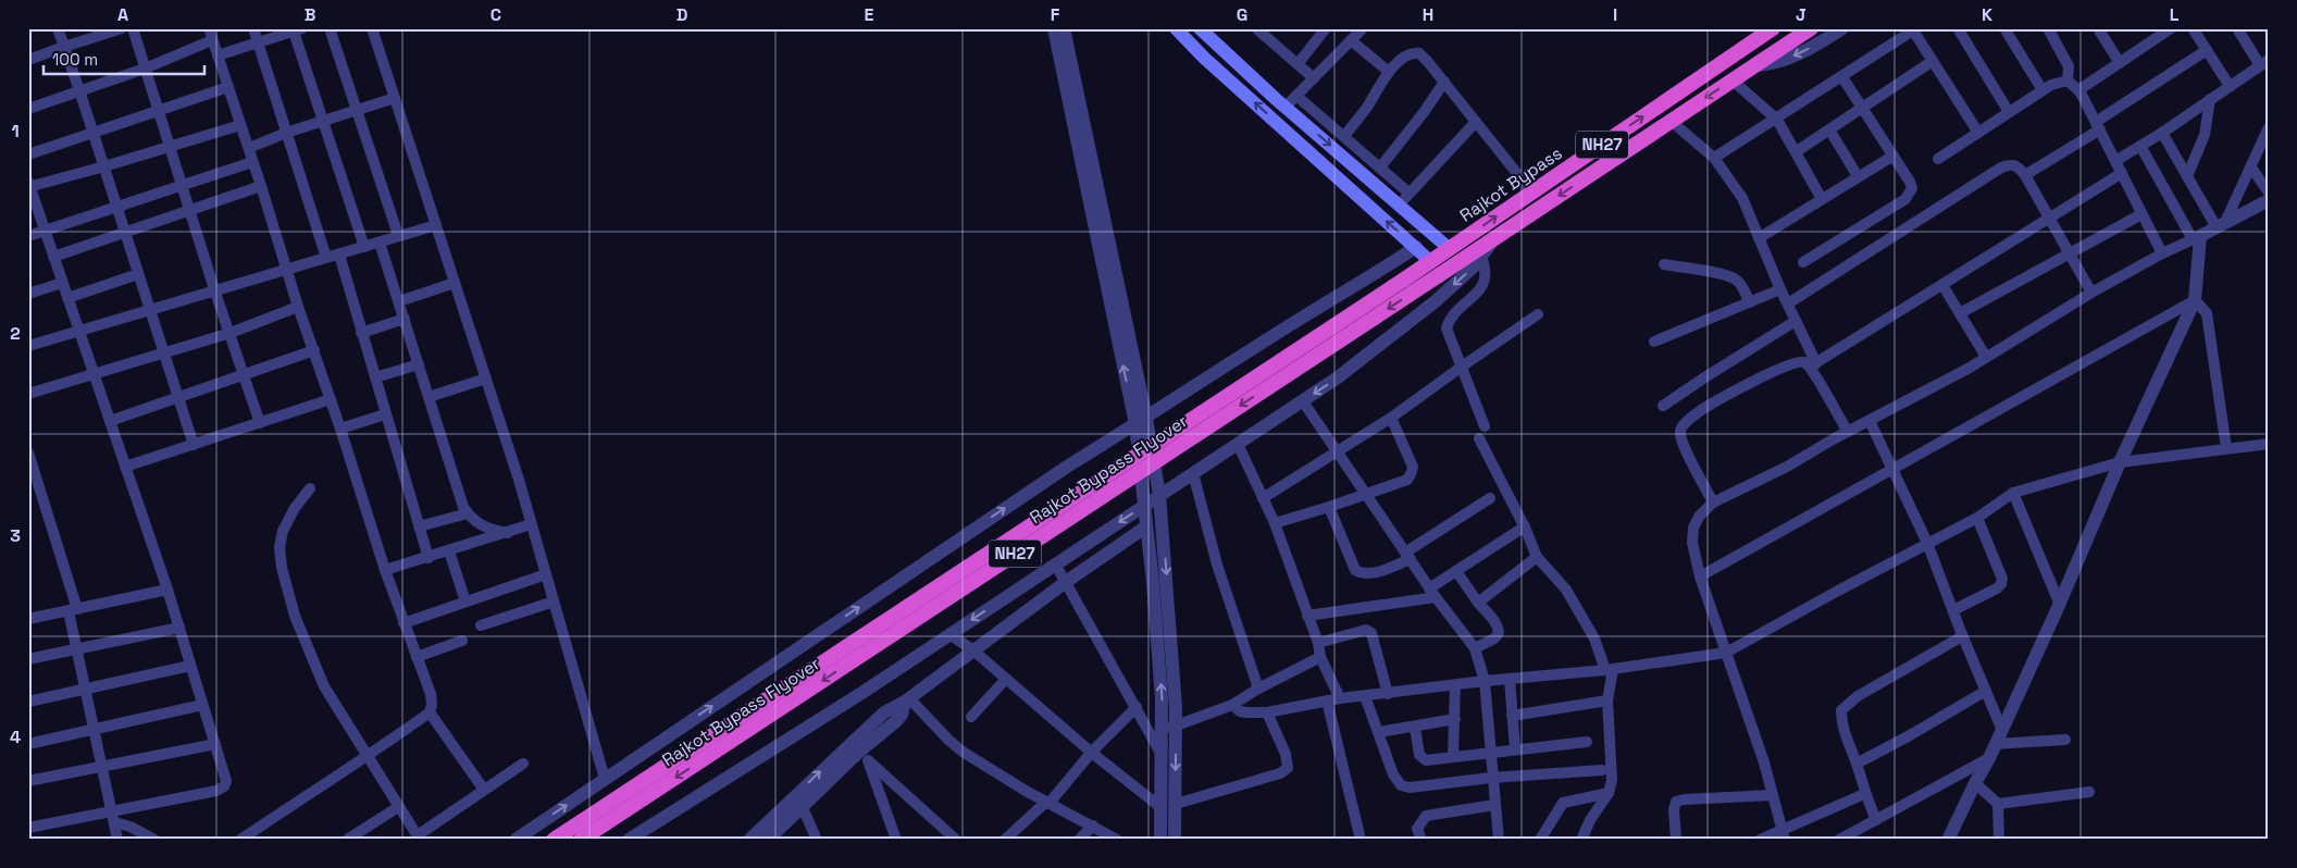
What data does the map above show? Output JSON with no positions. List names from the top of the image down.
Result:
{
  "streets": {
    "highway": ["NH27", "Rajkot Bypass", "Rajkot Bypass Flyover"]
  },
  "crossings": [
    ["NH27", "Rajkot Bypass"],
    ["Rajkot Bypass", "Rajkot Bypass Flyover"]
  ],
  "scale_bar": "100 m",
  "grid": {
    "columns": [
      "A",
      "B",
      "C",
      "D",
      "E",
      "F",
      "G",
      "H",
      "I",
      "J",
      "K",
      "L"
    ],
    "rows": [
      "1",
      "2",
      "3",
      "4"
    ]
  }
}
